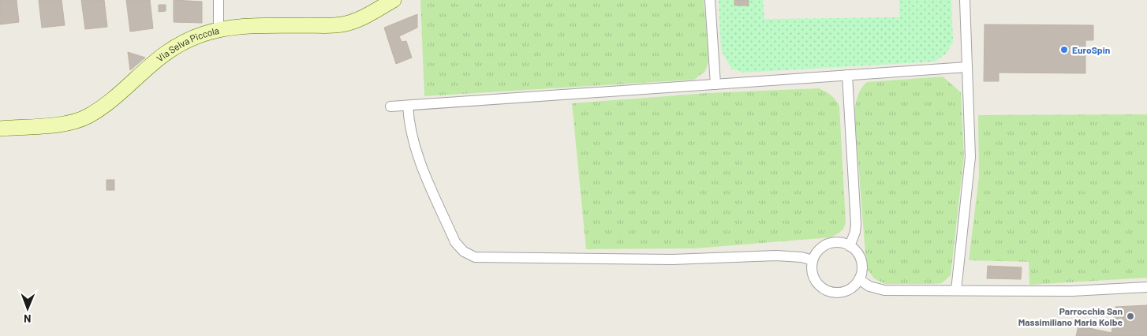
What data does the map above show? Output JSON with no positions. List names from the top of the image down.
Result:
{
  "streets": {
    "street": ["Via Selva Piccola"]
  },
  "places": ["EuroSpin", "Parrocchia San Massimiliano Maria Kolbe"],
  "north": "bottom"
}
